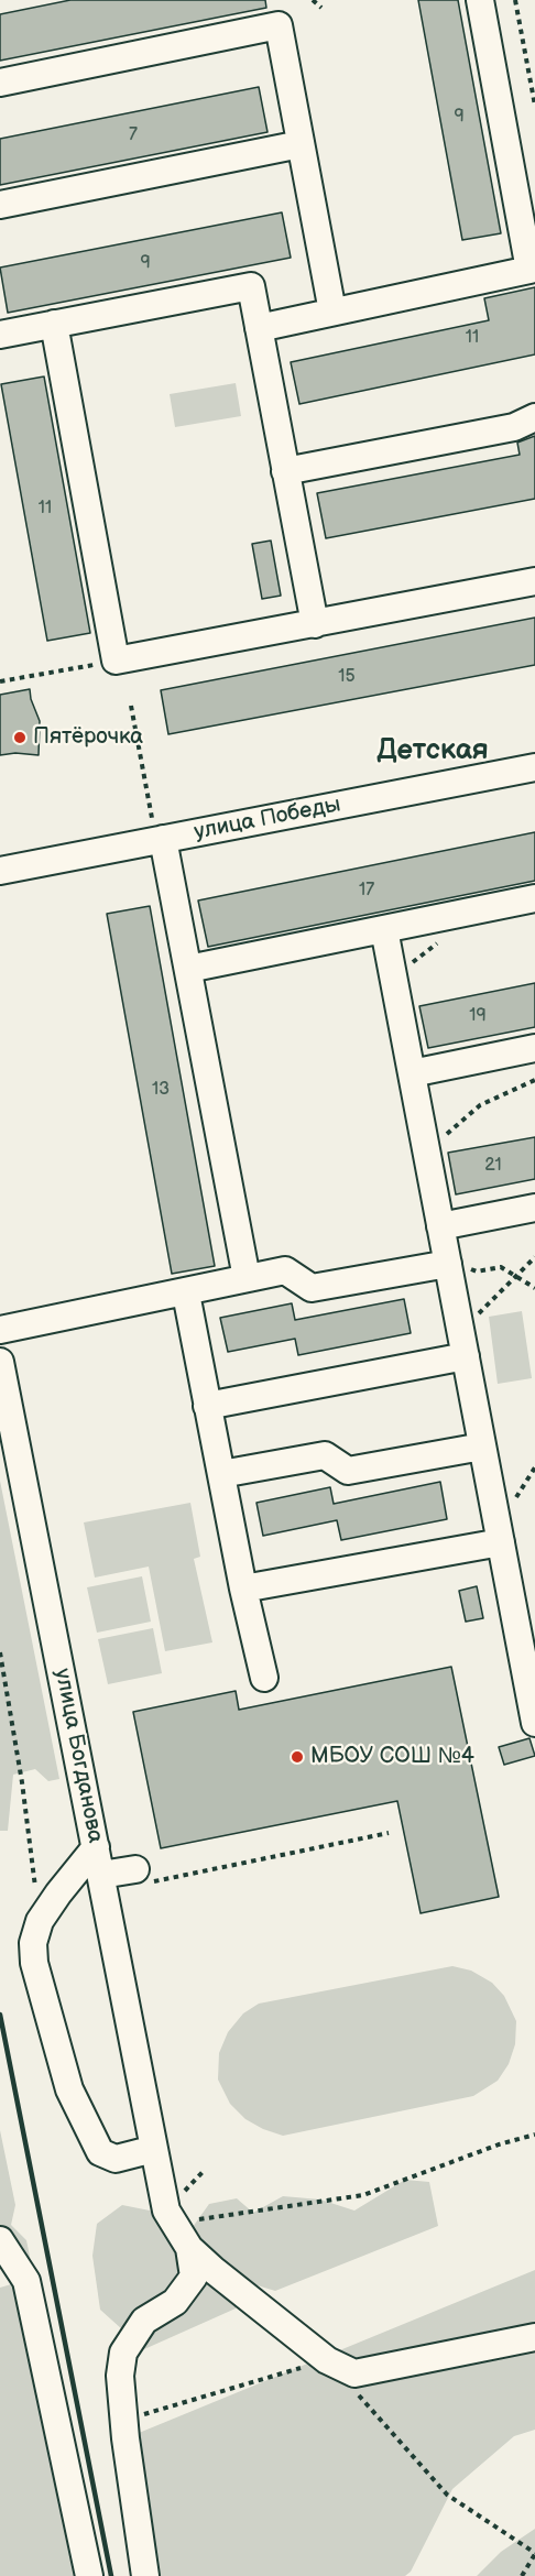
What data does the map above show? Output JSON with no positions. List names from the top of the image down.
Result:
{
  "streets": {
    "street": ["улица Победы", "улица Богданова"]
  },
  "districts": ["Детская"],
  "places": ["Пятёрочка", "МБОУ СОШ №4"],
  "house_numbers": [
    "9",
    "7",
    "9",
    "11",
    "11",
    "15",
    "17",
    "19",
    "13",
    "21"
  ]
}
